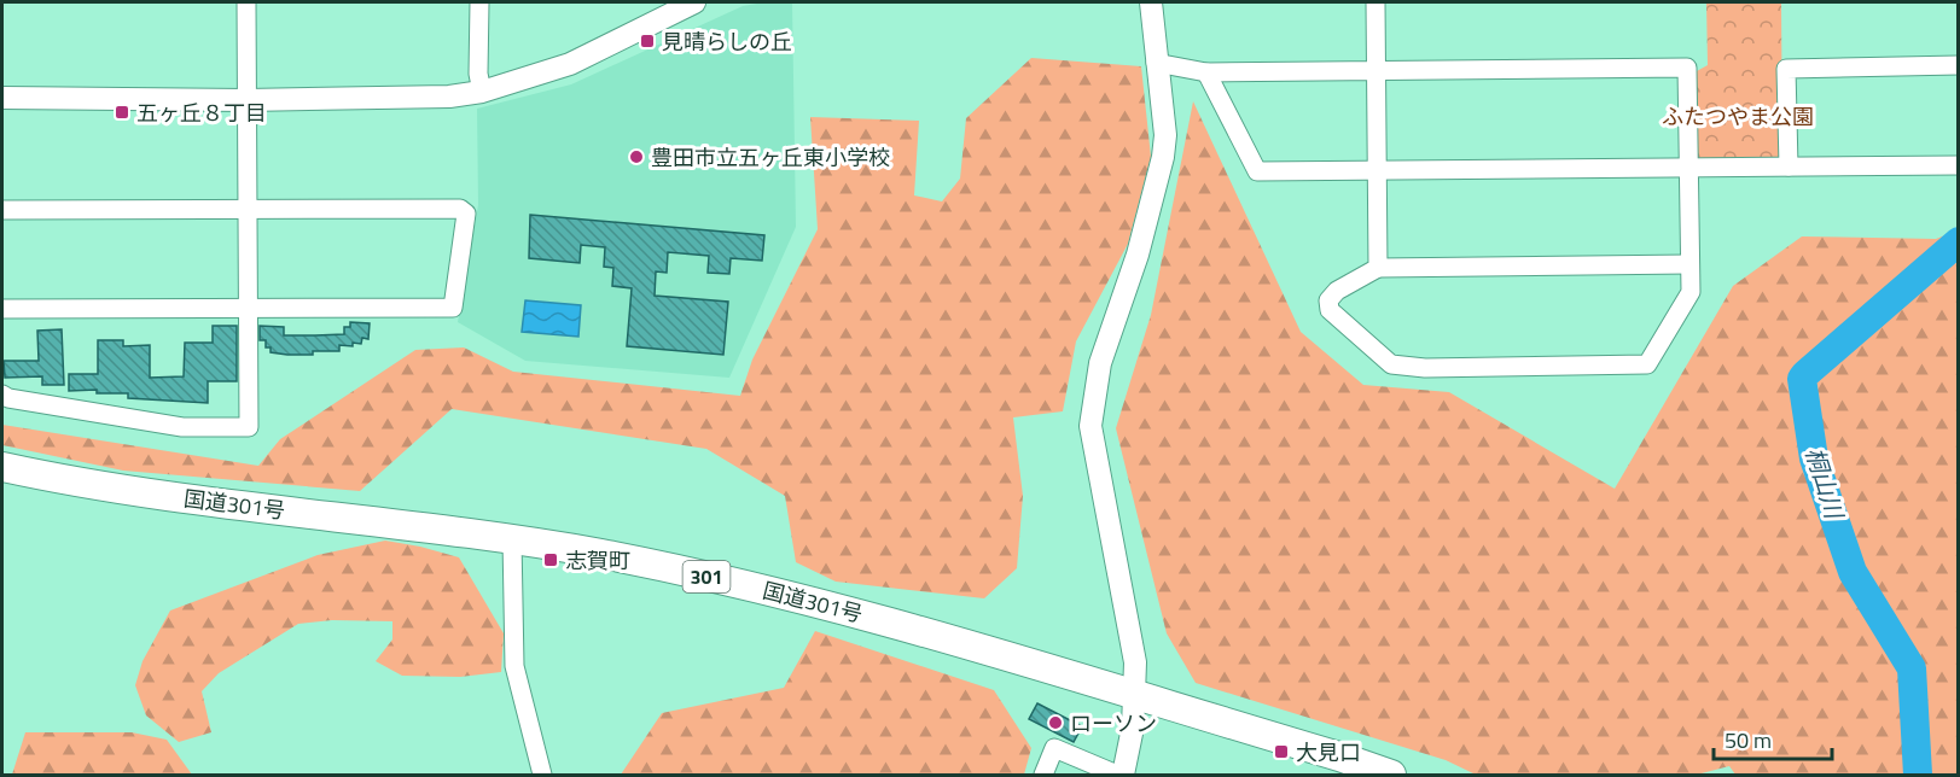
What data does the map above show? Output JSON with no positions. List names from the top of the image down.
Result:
{
  "streets": {
    "highway": ["国道301号", "301"]
  },
  "water": ["桐山川"],
  "parks": ["ふたつやま公園"],
  "places": {
    "transit": [
      "見晴らしの丘",
      "五ヶ丘８丁目",
      "志賀町",
      "大見口"
    ],
    "other": ["豊田市立五ヶ丘東小学校", "ローソン"]
  },
  "scale_bar": "50 m"
}
